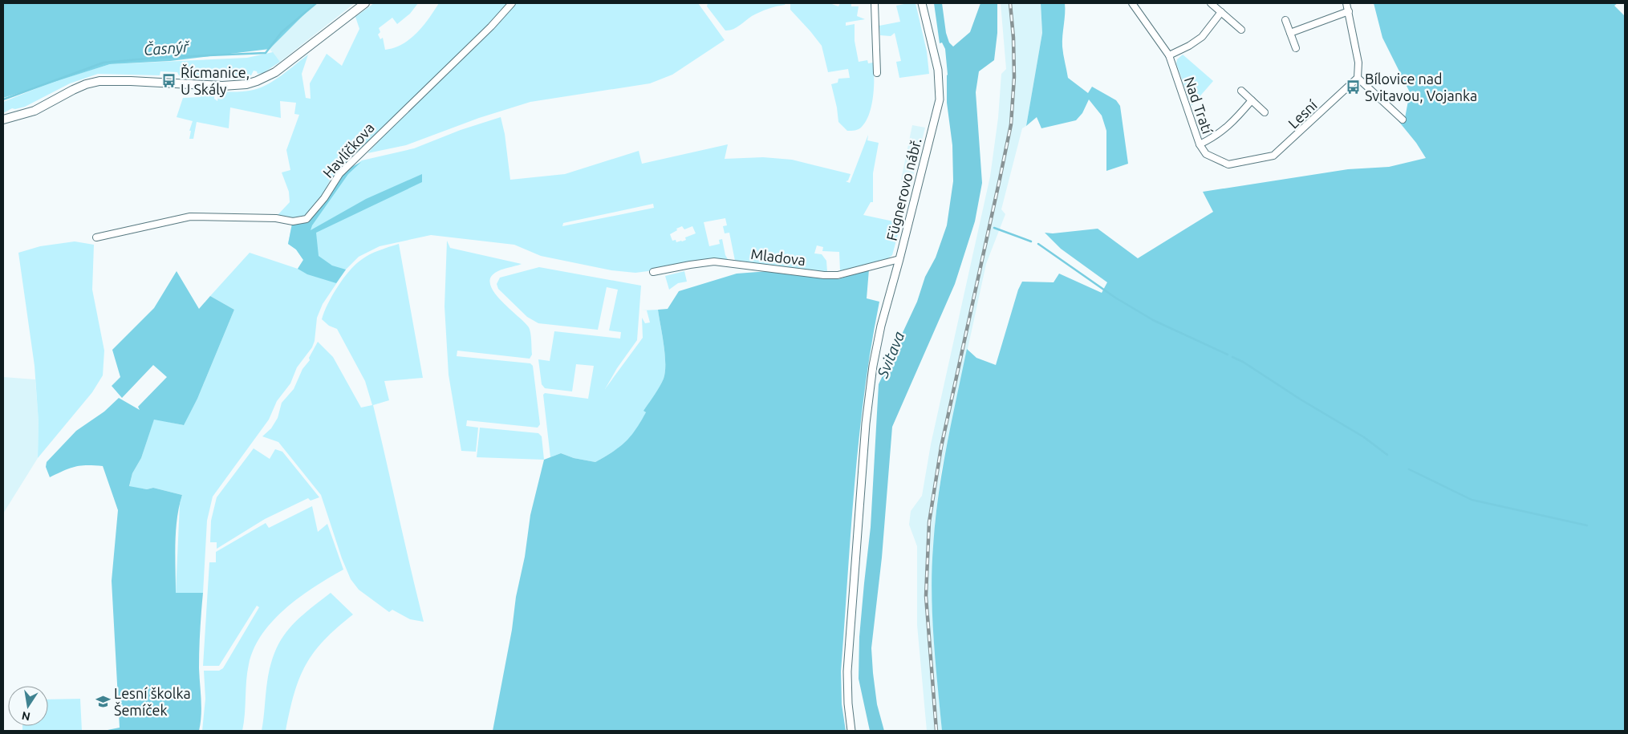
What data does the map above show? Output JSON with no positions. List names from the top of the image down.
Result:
{
  "streets": {
    "street": [
      "Nad Tratí",
      "Lesní",
      "Havlíčkova",
      "Fügnerovo nábř.",
      "Mladova"
    ]
  },
  "crossings": [
    ["Nad Tratí", "Lesní"],
    ["Fügnerovo nábř.", "Mladova"]
  ],
  "water": ["Časnýř", "Svitava"],
  "places": {
    "bus stop": ["Řícmanice, U Skály", "Bílovice nad Svitavou, Vojanka"],
    "school or university": ["Lesní školka Šemíček"]
  },
  "north": "bottom"
}
